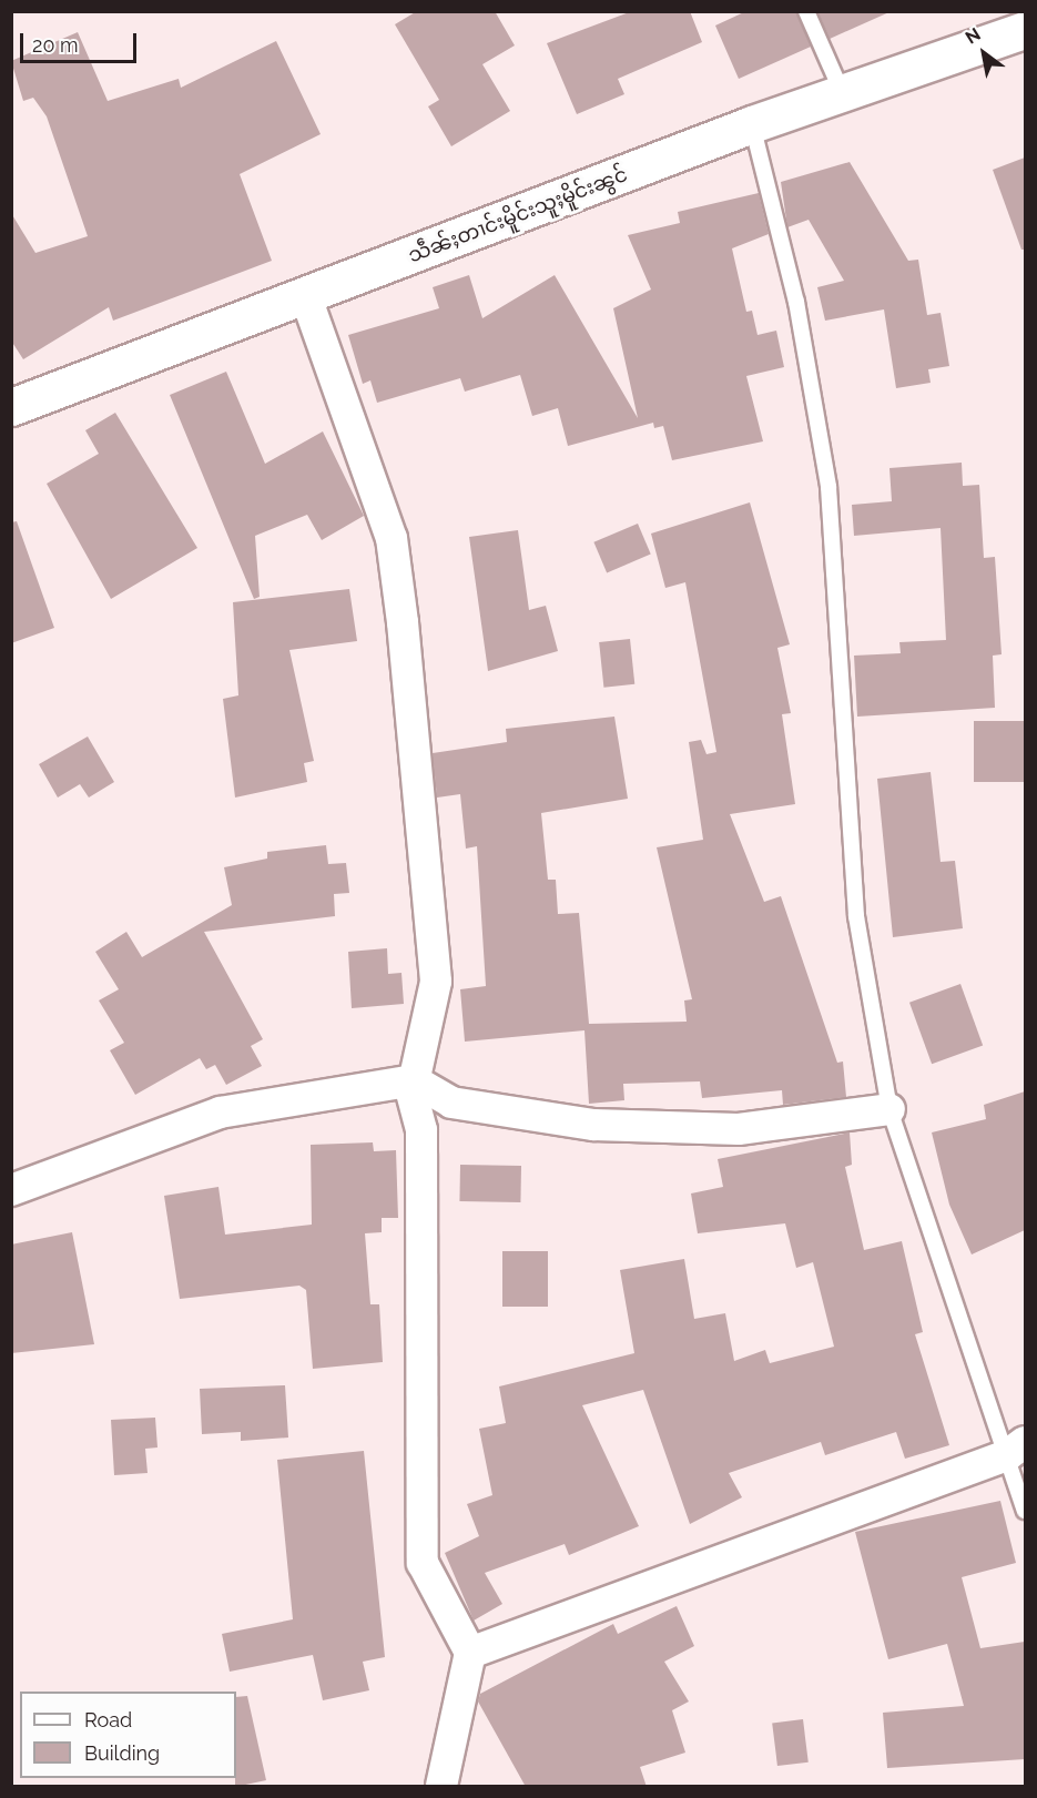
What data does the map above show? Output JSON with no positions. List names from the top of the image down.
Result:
{
  "streets": {
    "main road": ["သဵၼ်ႈတၢင်းမိူင်းသူႈမိူင်းၼွင်"]
  },
  "legend": ["Road", "Building"],
  "scale_bar": "20 m",
  "north": "top left"
}
